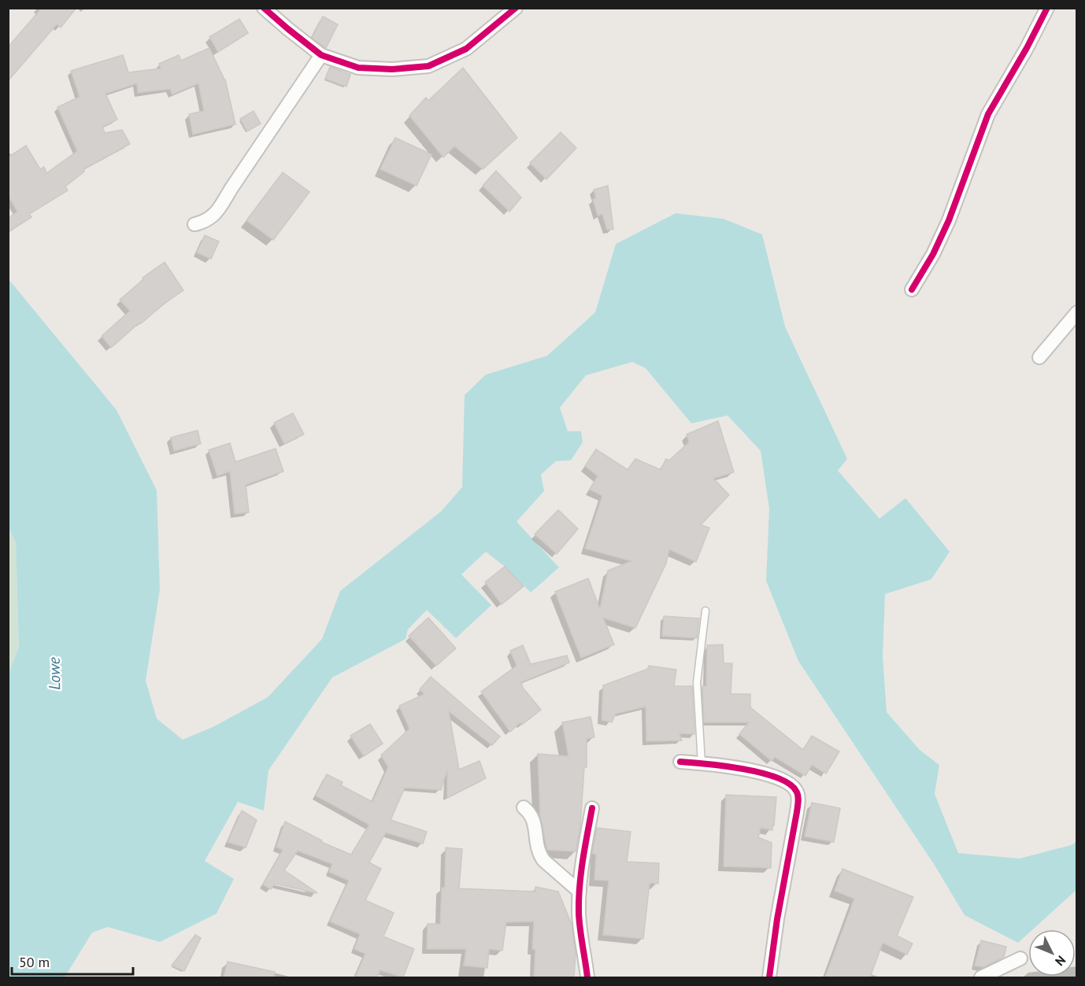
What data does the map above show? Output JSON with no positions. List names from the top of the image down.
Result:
{
  "water": ["Lowe"],
  "scale_bar": "50 m",
  "north": "bottom right"
}
